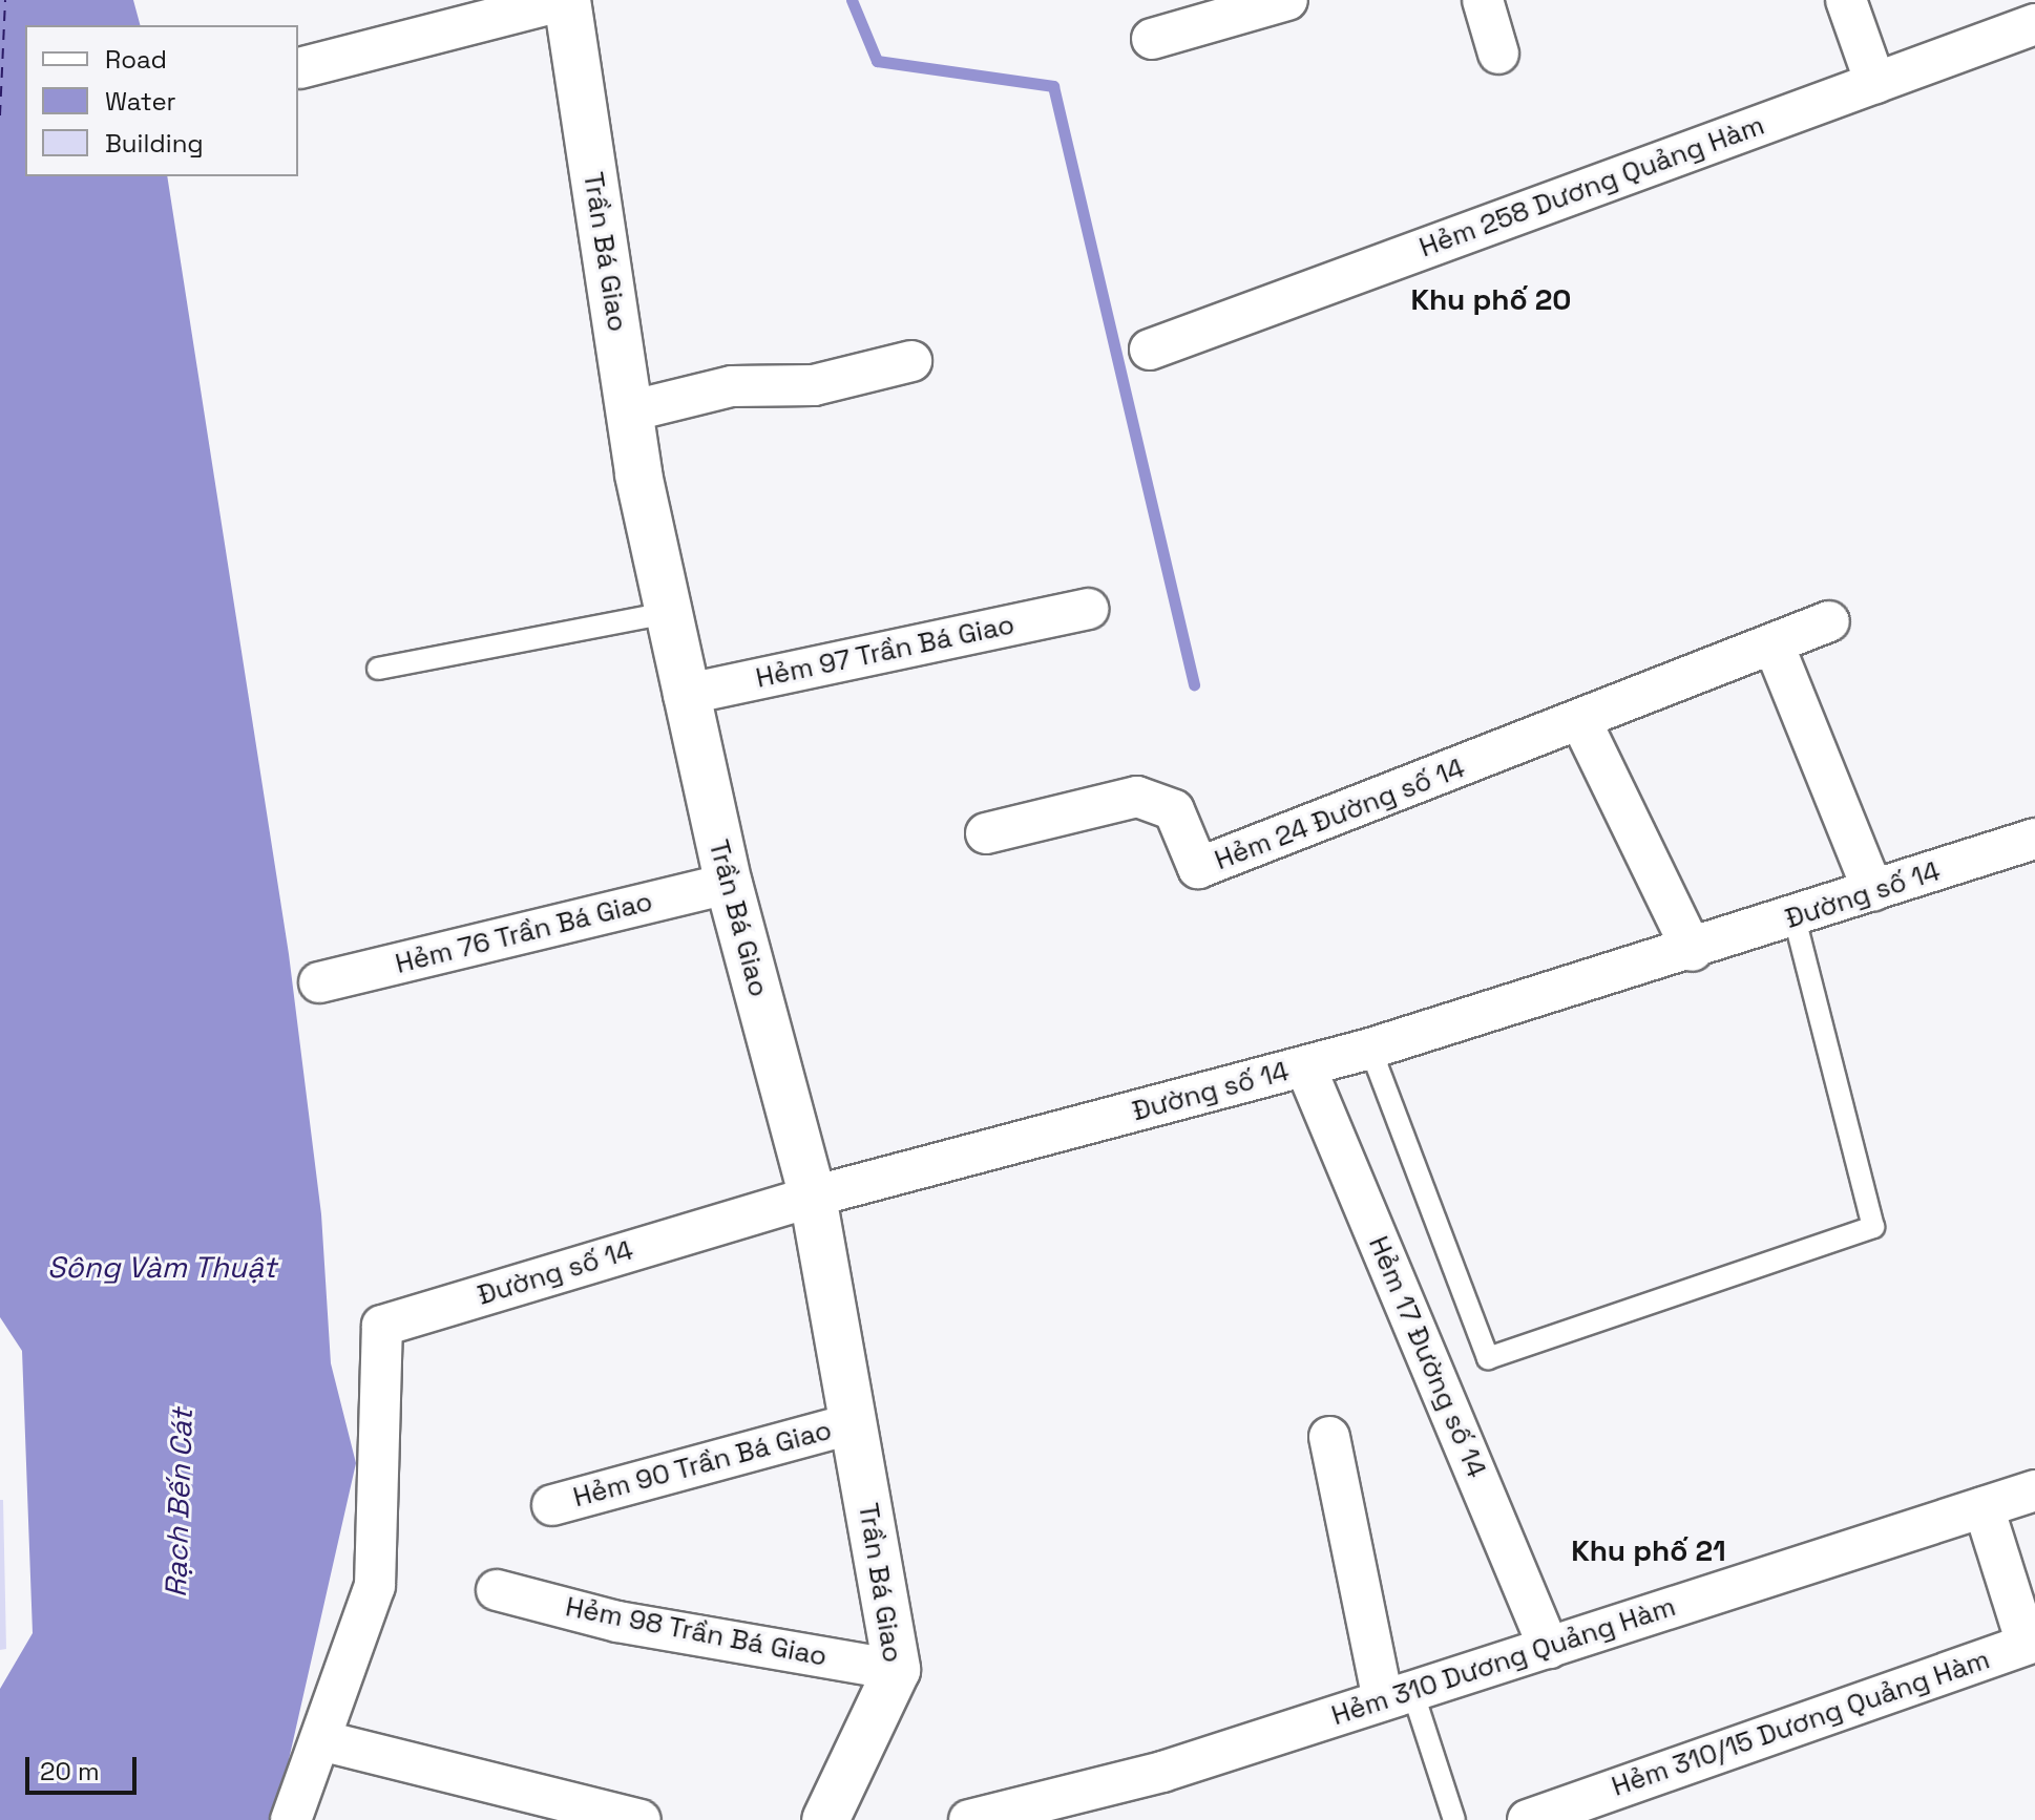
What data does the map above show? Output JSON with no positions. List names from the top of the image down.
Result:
{
  "streets": {
    "street": [
      "Hẻm 258 Dương Quảng Hàm",
      "Trần Bá Giao",
      "Hẻm 97 Trần Bá Giao",
      "Hẻm 24 Đường số 14",
      "Đường số 14",
      "Hẻm 76 Trần Bá Giao",
      "Hẻm 17 Đường số 14",
      "Hẻm 90 Trần Bá Giao",
      "Hẻm 98 Trần Bá Giao",
      "Hẻm 310 Dương Quảng Hàm",
      "Hẻm 310/15 Dương Quảng Hàm"
    ]
  },
  "crossings": [
    ["Trần Bá Giao", "Hẻm 97 Trần Bá Giao"],
    ["Trần Bá Giao", "Đường số 14"],
    ["Trần Bá Giao", "Hẻm 76 Trần Bá Giao"],
    ["Trần Bá Giao", "Hẻm 90 Trần Bá Giao"],
    ["Trần Bá Giao", "Hẻm 98 Trần Bá Giao"],
    ["Đường số 14", "Hẻm 17 Đường số 14"],
    ["Hẻm 17 Đường số 14", "Hẻm 310 Dương Quảng Hàm"],
    ["Hẻm 310 Dương Quảng Hàm", "Hẻm 310/15 Dương Quảng Hàm"]
  ],
  "districts": ["Khu phố 20", "Khu phố 21"],
  "water": ["Sông Vàm Thuật", "Rạch Bến Cát"],
  "legend": ["Road", "Water", "Building"],
  "scale_bar": "20 m"
}
